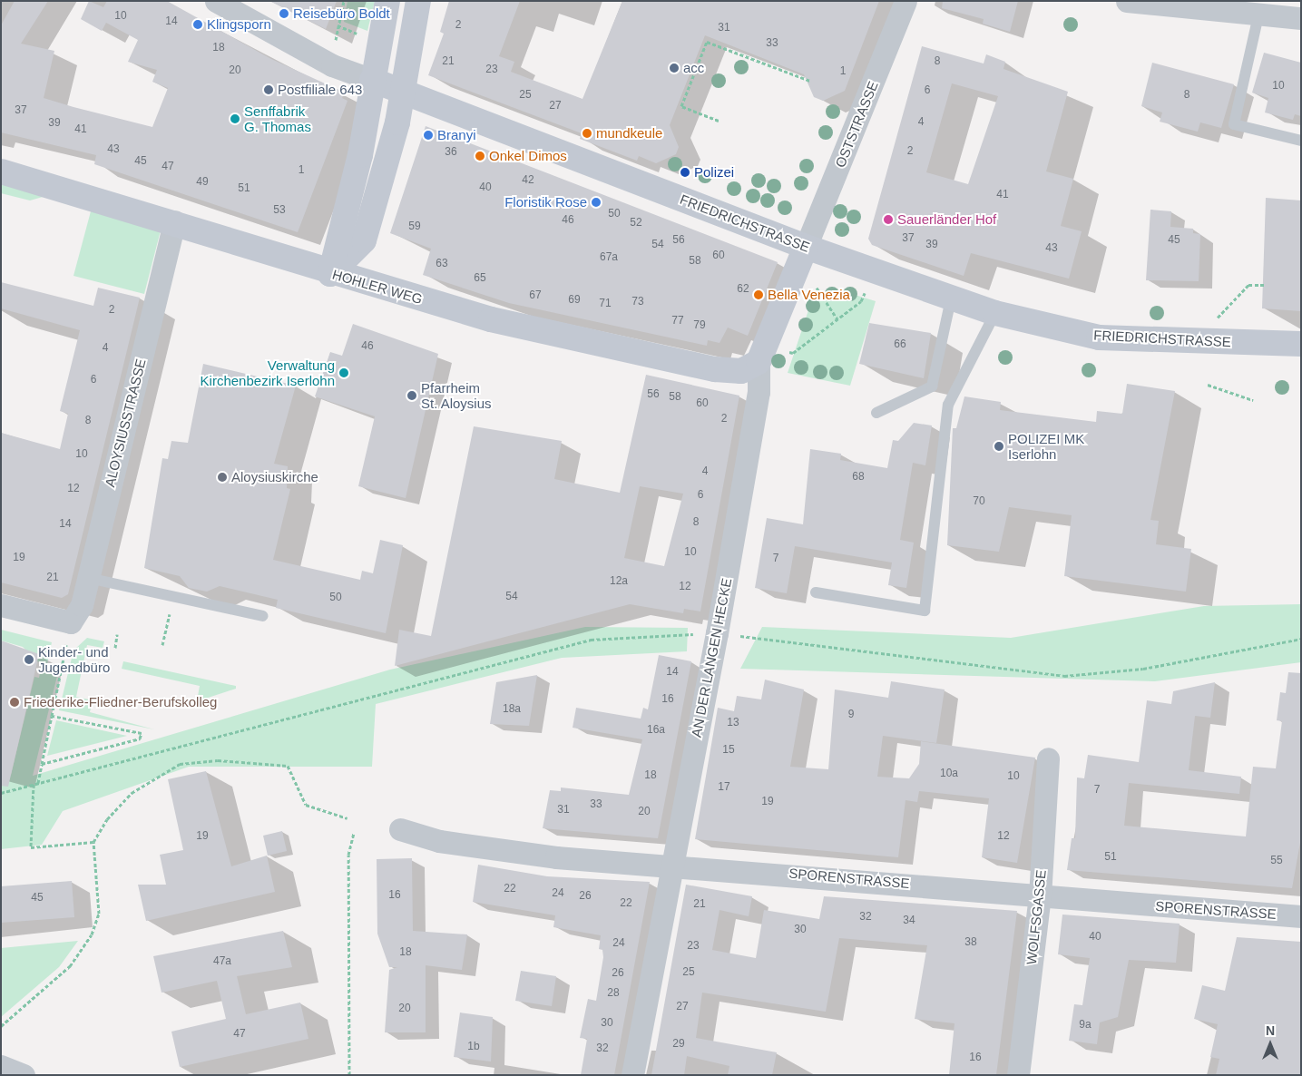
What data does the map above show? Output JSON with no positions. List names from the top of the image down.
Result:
{
  "streets": {
    "street": [
      "OSTSTRASSE",
      "FRIEDRICHSTRASSE",
      "HOHLER WEG",
      "ALOYSIUSSTRASSE",
      "AN DER LANGEN HECKE",
      "SPORENSTRASSE",
      "WOLFSGASSE"
    ]
  },
  "crossings": [
    ["OSTSTRASSE", "FRIEDRICHSTRASSE"],
    ["OSTSTRASSE", "AN DER LANGEN HECKE"],
    ["FRIEDRICHSTRASSE", "AN DER LANGEN HECKE"],
    ["HOHLER WEG", "ALOYSIUSSTRASSE"],
    ["HOHLER WEG", "AN DER LANGEN HECKE"],
    ["AN DER LANGEN HECKE", "SPORENSTRASSE"],
    ["SPORENSTRASSE", "WOLFSGASSE"]
  ],
  "places": [
    "Reisebüro Boldt",
    "Klingsporn",
    "acc",
    "Postfiliale 643",
    "Senffabrik G. Thomas",
    "mundkeule",
    "Branyi",
    "Onkel Dimos",
    "Polizei",
    "Floristik Rose",
    "Sauerländer Hof",
    "Bella Venezia",
    "Verwaltung Kirchenbezirk Iserlohn",
    "Pfarrheim St. Aloysius",
    "POLIZEI MK Iserlohn",
    "Aloysiuskirche",
    "Kinder- und Jugendbüro",
    "Friederike-Fliedner-Berufskolleg"
  ],
  "house_numbers": [
    "10",
    "14",
    "2",
    "31",
    "33",
    "18",
    "21",
    "8",
    "23",
    "20",
    "1",
    "10",
    "6",
    "25",
    "8",
    "27",
    "37",
    "4",
    "39",
    "41",
    "43",
    "2",
    "36",
    "45",
    "47",
    "1",
    "42",
    "49",
    "40",
    "51",
    "41",
    "53",
    "50",
    "46",
    "52",
    "59",
    "37",
    "56",
    "45",
    "54",
    "39",
    "43",
    "60",
    "67a",
    "58",
    "63",
    "65",
    "62",
    "67",
    "69",
    "73",
    "71",
    "2",
    "77",
    "79",
    "66",
    "46",
    "4",
    "6",
    "56",
    "58",
    "60",
    "2",
    "8",
    "10",
    "4",
    "68",
    "12",
    "6",
    "70",
    "8",
    "14",
    "10",
    "19",
    "7",
    "21",
    "12a",
    "12",
    "54",
    "50",
    "14",
    "16",
    "18a",
    "9",
    "13",
    "16a",
    "15",
    "10a",
    "18",
    "10",
    "17",
    "7",
    "19",
    "33",
    "31",
    "20",
    "19",
    "12",
    "51",
    "55",
    "22",
    "24",
    "16",
    "26",
    "45",
    "22",
    "21",
    "32",
    "34",
    "30",
    "40",
    "38",
    "24",
    "23",
    "18",
    "47a",
    "25",
    "26",
    "28",
    "27",
    "20",
    "30",
    "9a",
    "47",
    "29",
    "1b",
    "32",
    "16"
  ],
  "north": "top"
}
